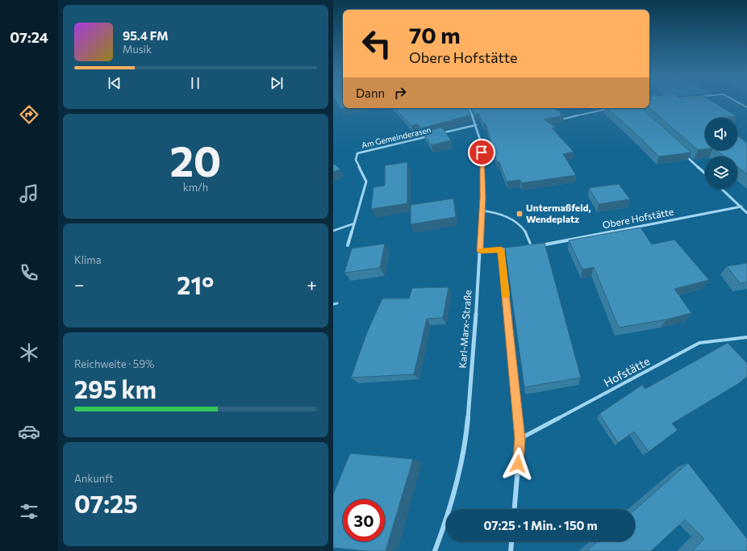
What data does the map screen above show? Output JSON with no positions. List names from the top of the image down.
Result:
{
  "streets": {
    "street": ["Am Gemeinderasen", "Obere Hofstätte", "Karl-Marx-Straße"],
    "lane": ["Hofstätte"]
  },
  "crossings": [
    ["Am Gemeinderasen", "Karl-Marx-Straße"]
  ],
  "places": {
    "transit": ["Untermaßfeld, Wendeplatz"]
  },
  "page": {
    "tabs": "07:24",
    "turn": ["70 m", "Obere Hofstätte"],
    "song": ["95.4 FM", "Musik"],
    "then": "Dann",
    "tile": [
      ["20", "km/h"],
      "Klima",
      ["Reichweite · 59%", "295 km"],
      ["Ankunft", "07:25"]
    ],
    "heat": ["−", "21°", "+"],
    "limit": "30",
    "trip": "07:25 · 1 Min. · 150 m"
  }
}
